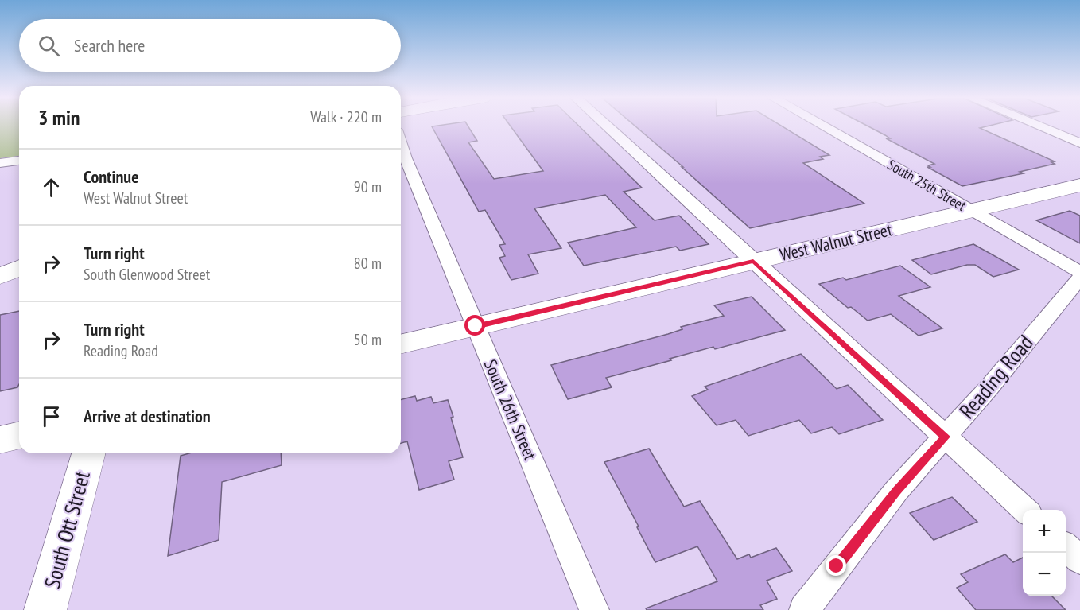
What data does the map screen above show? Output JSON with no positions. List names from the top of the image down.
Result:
{
  "streets": {
    "street": [
      "South 25th Street",
      "West Walnut Street",
      "Reading Road",
      "South 26th Street",
      "South Ott Street"
    ]
  },
  "crossings": [
    ["South 25th Street", "West Walnut Street"],
    ["West Walnut Street", "South 26th Street"]
  ],
  "page": {
    "search": "Search here",
    "heading": ["3 min", "Walk · 220 m"],
    "list": [
      ["Continue", "West Walnut Street", "90 m"],
      ["Turn right", "South Glenwood Street", "80 m"],
      ["Turn right", "Reading Road", "50 m"],
      "Arrive at destination"
    ],
    "map_buttons": ["+", "−"]
  }
}
